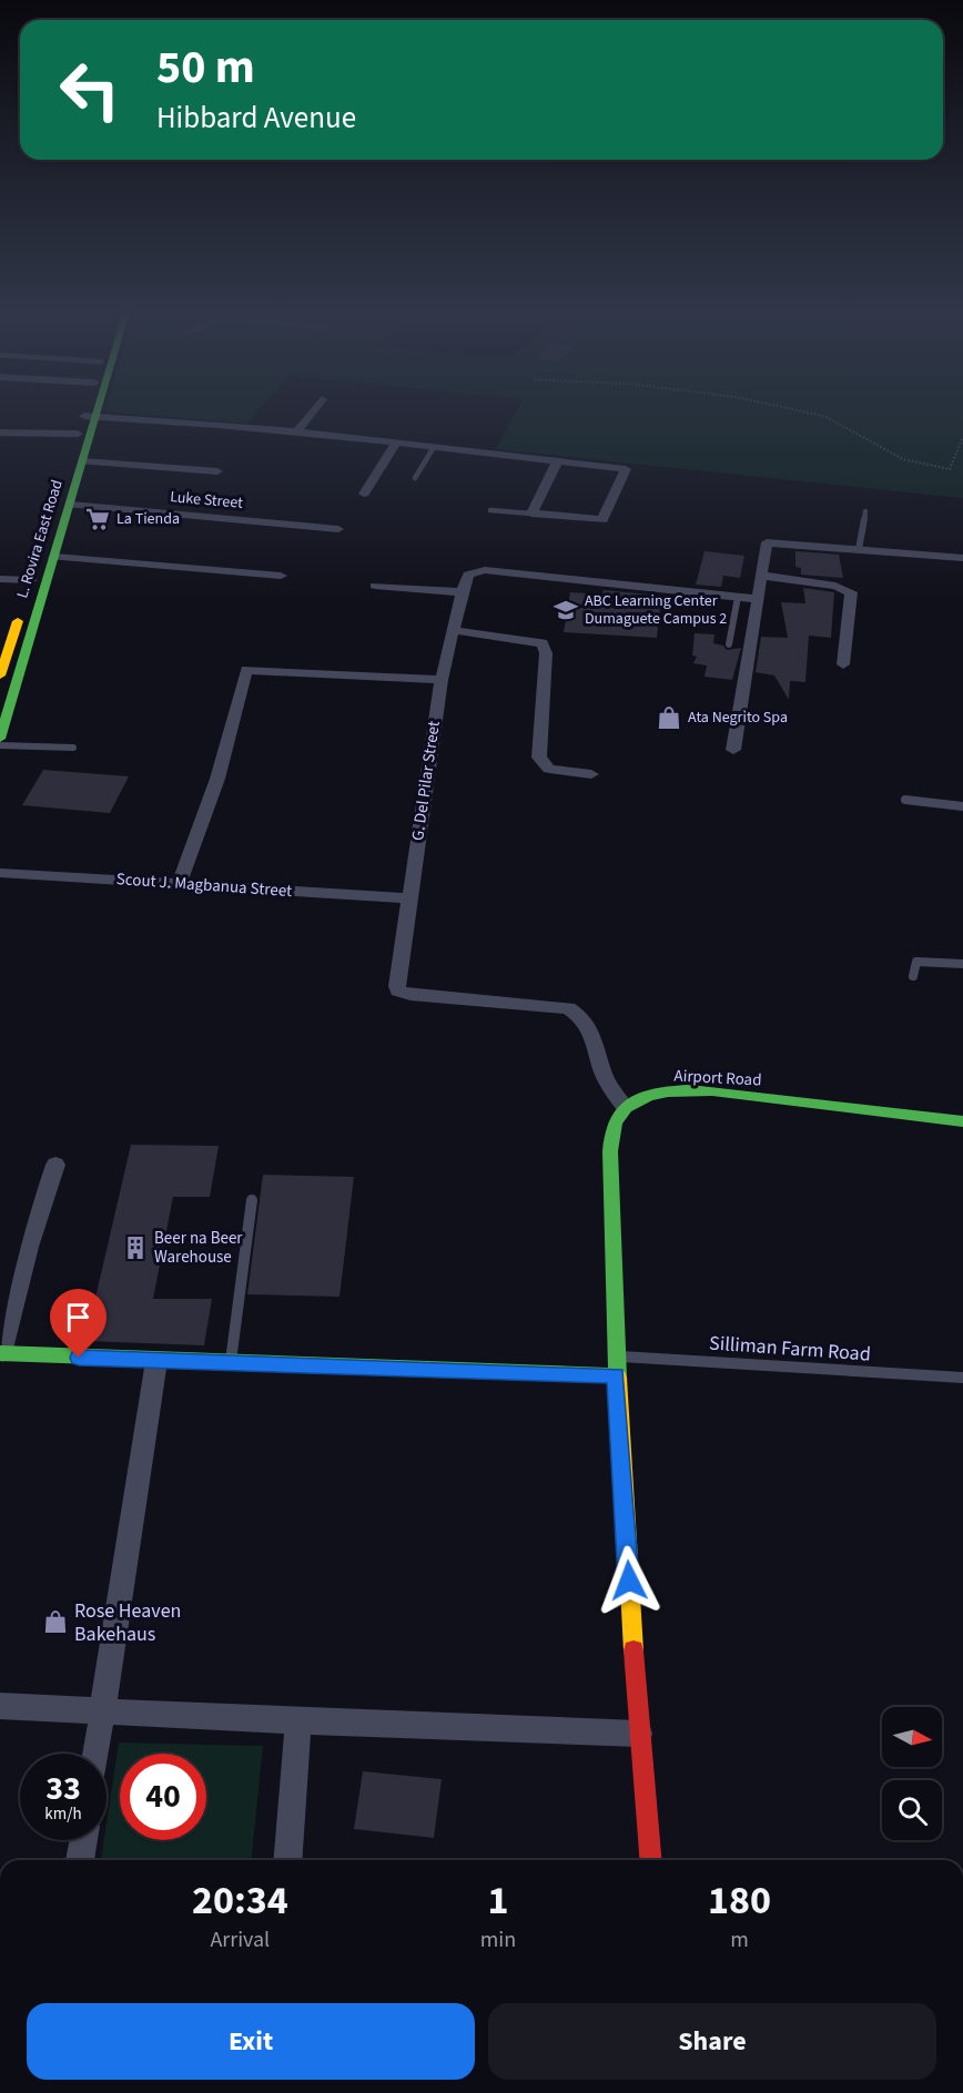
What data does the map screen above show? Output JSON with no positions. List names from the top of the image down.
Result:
{
  "streets": {
    "main road": ["L. Rovira East Road", "Airport Road"],
    "street": ["Luke Street", "G. Del Pilar Street", "Scout J. Magbanua Street"],
    "lane": ["Silliman Farm Road"]
  },
  "crossings": [
    ["Luke Street", "L. Rovira East Road"],
    ["G. Del Pilar Street", "Scout J. Magbanua Street"],
    ["G. Del Pilar Street", "Airport Road"]
  ],
  "places": {
    "supermarket": ["La Tienda"],
    "school or university": ["ABC Learning Center Dumaguete Campus 2"],
    "shop": ["Ata Negrito Spa", "Rose Heaven Bakehaus"],
    "building": ["Beer na Beer Warehouse"]
  },
  "north": "right",
  "page": {
    "turn": ["50 m", "Hibbard Avenue"],
    "speed": "33 km/h",
    "limit": "40",
    "eta": [
      "20:34",
      "Arrival",
      "1",
      "min",
      "180",
      "m"
    ],
    "buttons": ["Exit", "Share"]
  }
}
